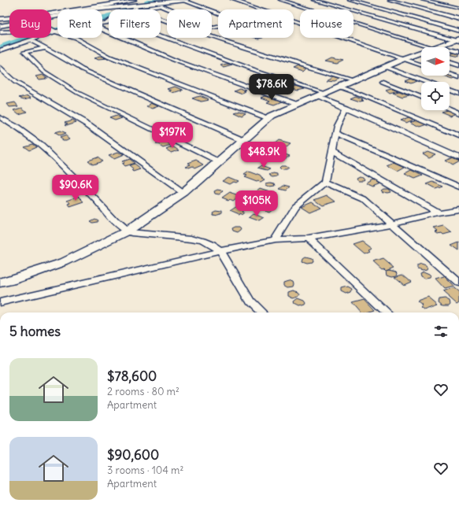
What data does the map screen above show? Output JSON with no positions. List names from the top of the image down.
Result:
{
  "north": "right",
  "page": {
    "chip": [
      "Buy",
      "Rent",
      "Filters",
      "New",
      "Apartment",
      "House"
    ],
    "price": [
      "$78.6K",
      "$197K",
      "$48.9K",
      "$90.6K",
      "$105K"
    ],
    "heading": "5 homes",
    "list": [
      {
        "name": "$78,600",
        "note": "2 rooms · 80 m² · Apartment"
      },
      {
        "name": "$90,600",
        "note": "3 rooms · 104 m² · Apartment"
      }
    ]
  }
}
